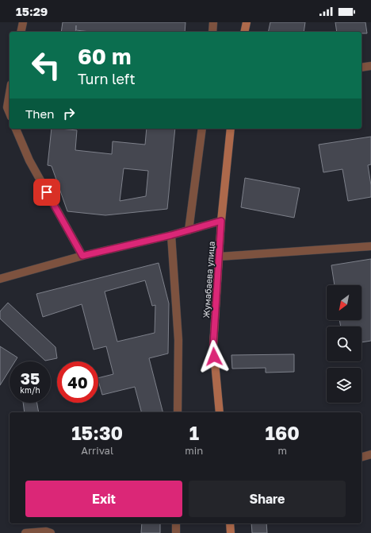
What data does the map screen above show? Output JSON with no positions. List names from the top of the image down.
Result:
{
  "streets": {
    "street": ["Жумабаева улица"]
  },
  "north": "bottom left",
  "page": {
    "status": "15:29",
    "turn": ["60 m", "Turn left"],
    "then": "Then",
    "speed": "35 km/h",
    "limit": "40",
    "eta": [
      "15:30",
      "Arrival",
      "1",
      "min",
      "160",
      "m"
    ],
    "buttons": ["Exit", "Share"]
  }
}
